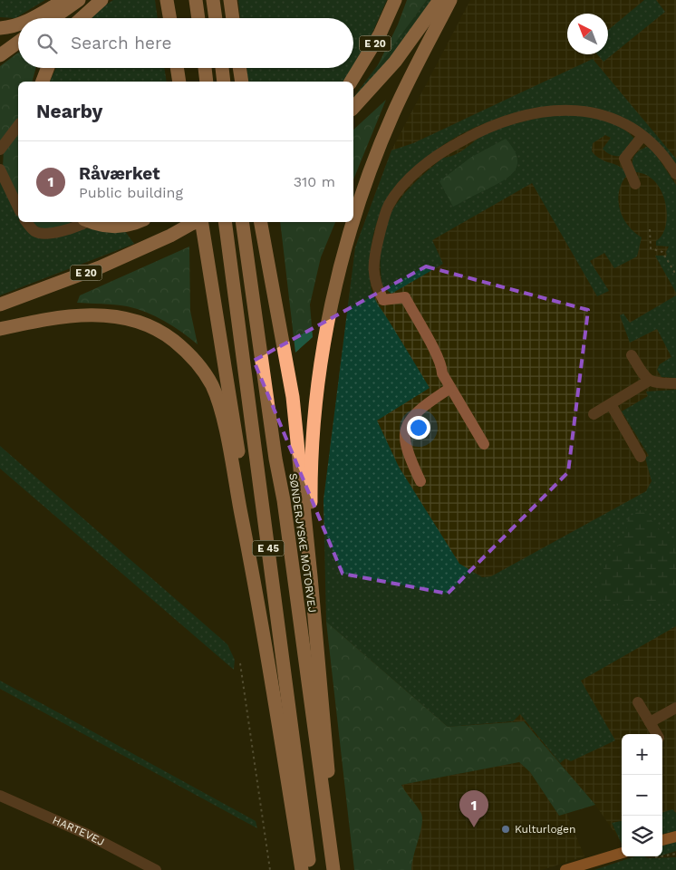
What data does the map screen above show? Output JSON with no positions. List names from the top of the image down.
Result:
{
  "streets": {
    "highway": ["E 20", "SØNDERJYSKE MOTORVEJ", "E 45"],
    "street": ["HARTEVEJ"]
  },
  "places": ["Kulturlogen"],
  "north": "top left",
  "page": {
    "search": "Search here",
    "heading": "Nearby",
    "list": [
      {
        "mark": "1",
        "name": "Råværket",
        "note": "Public building",
        "value": "310 m"
      }
    ],
    "map_buttons": ["+", "−"],
    "pins": "1"
  }
}
